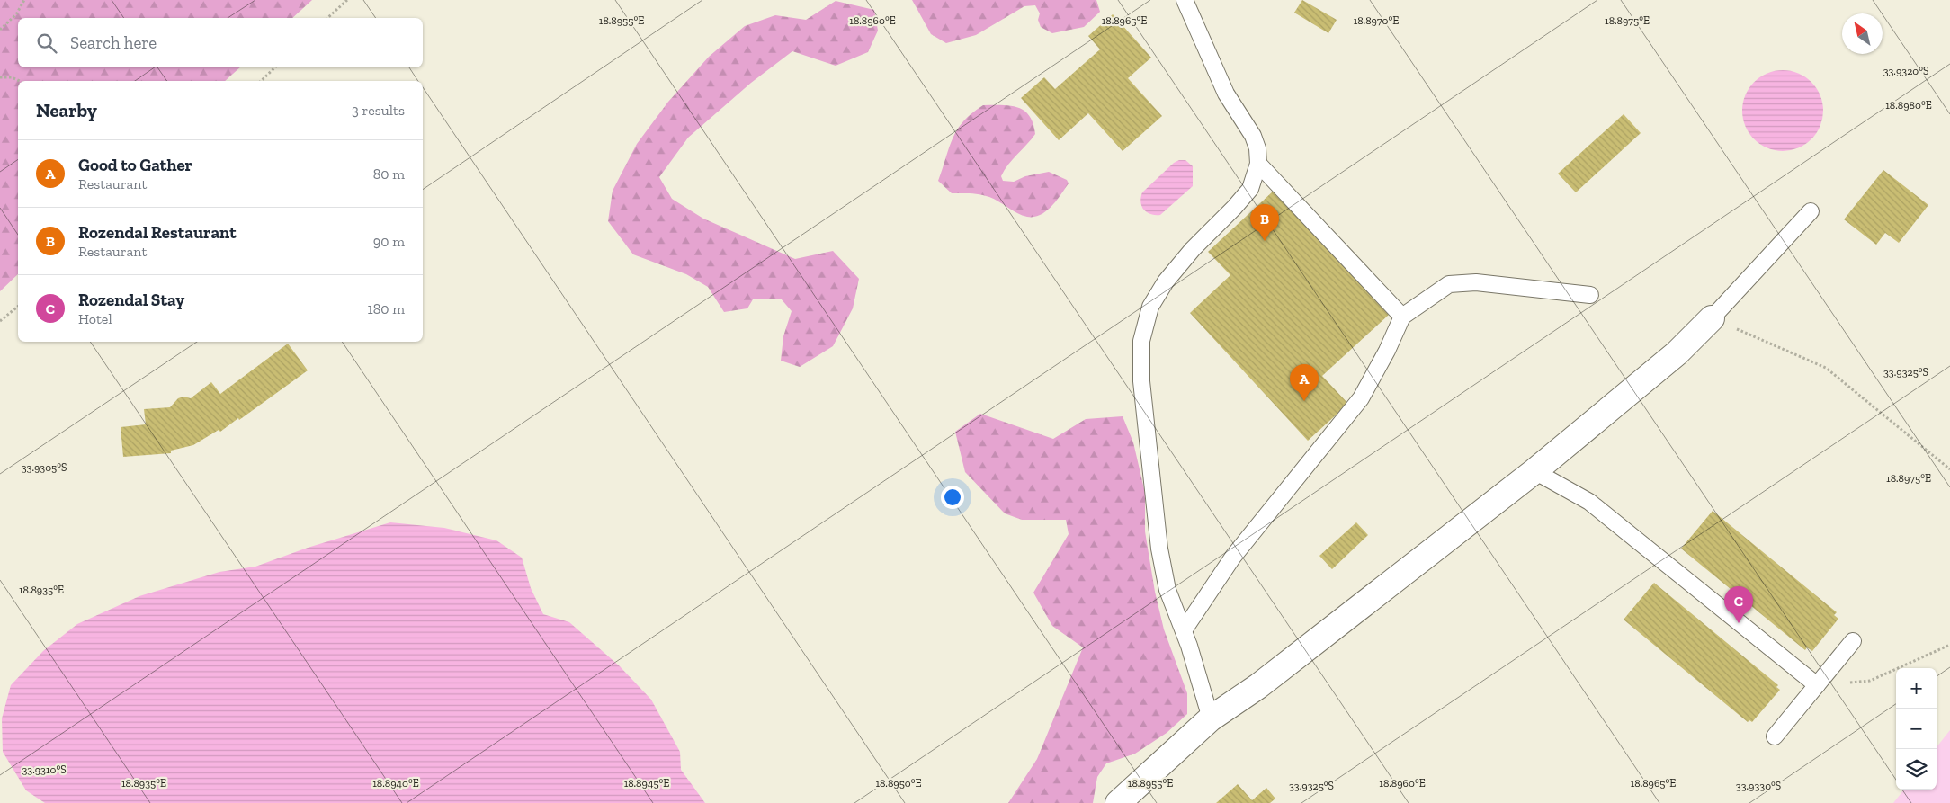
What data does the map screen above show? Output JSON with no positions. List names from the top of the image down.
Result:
{
  "north": "top left",
  "page": {
    "search": "Search here",
    "heading": ["Nearby", "3 results"],
    "list": [
      {
        "mark": "A",
        "name": "Good to Gather",
        "note": "Restaurant",
        "value": "80 m"
      },
      {
        "mark": "B",
        "name": "Rozendal Restaurant",
        "note": "Restaurant",
        "value": "90 m"
      },
      {
        "mark": "C",
        "name": "Rozendal Stay",
        "note": "Hotel",
        "value": "180 m"
      }
    ],
    "pins": ["B", "A", "C"],
    "map_buttons": ["+", "−"]
  },
  "coordinates": [
    "18.8955°E",
    "18.8960°E",
    "18.8965°E",
    "18.8970°E",
    "18.8975°E",
    "33.9320°S",
    "18.8980°E",
    "33.9325°S",
    "33.9305°S",
    "18.8935°E",
    "33.9310°S",
    "18.8940°E",
    "18.8945°E",
    "18.8950°E",
    "33.9330°S"
  ]
}
